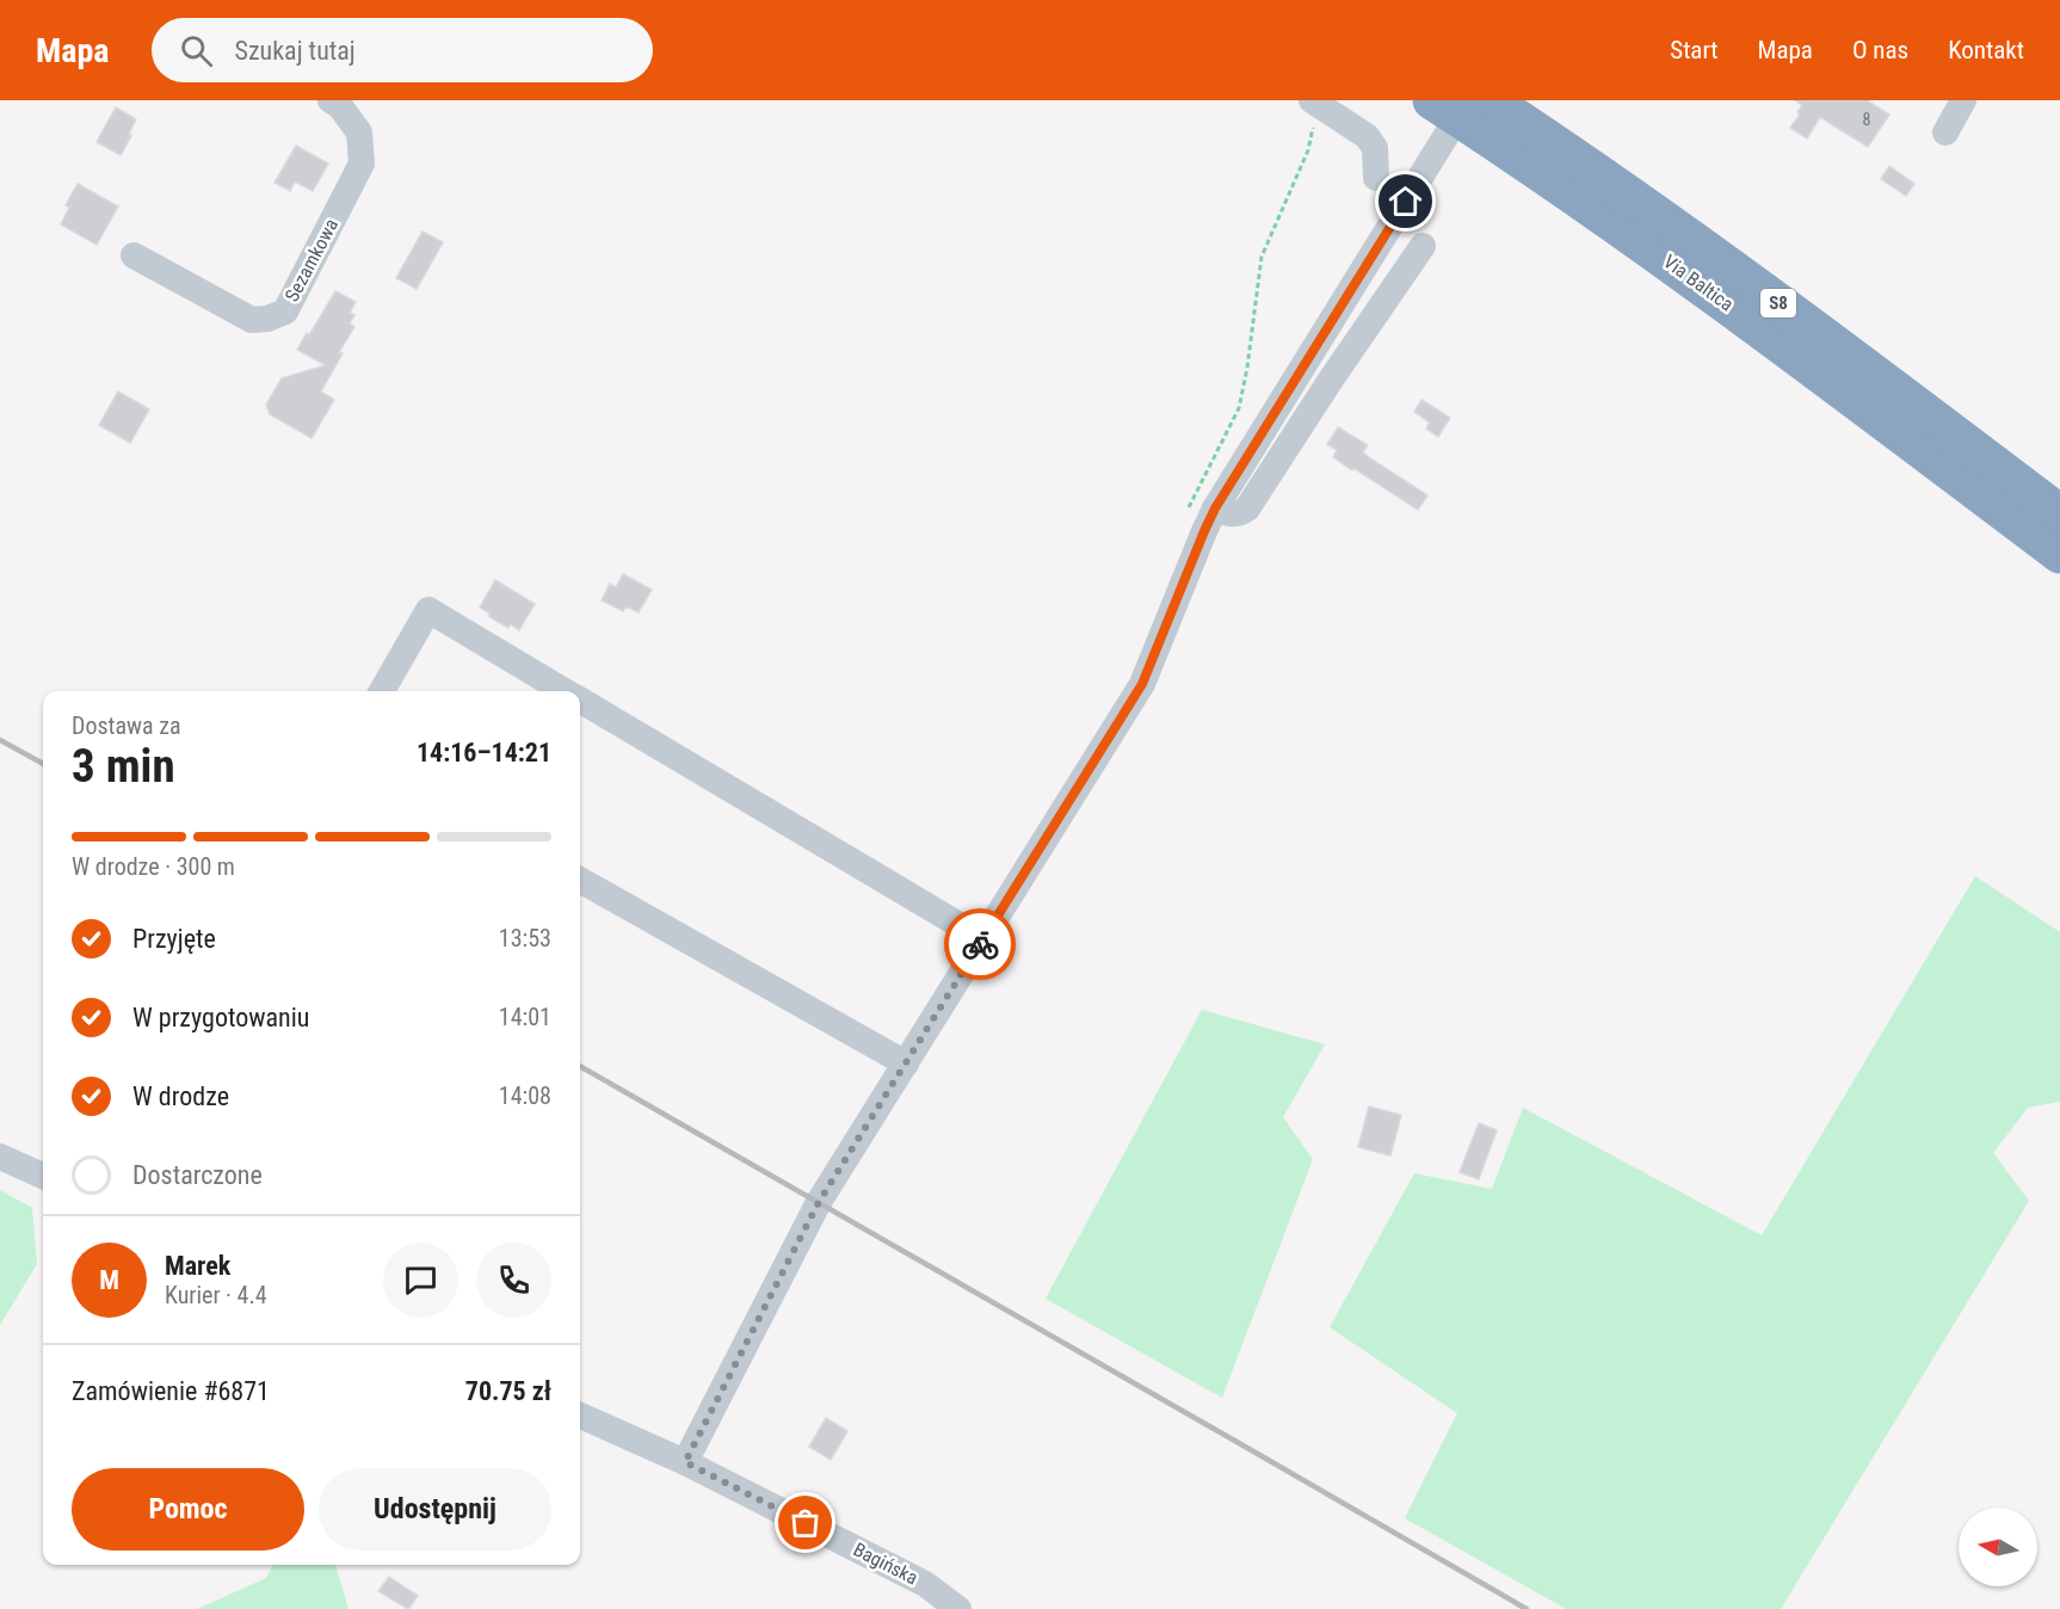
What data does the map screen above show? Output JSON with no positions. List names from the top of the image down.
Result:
{
  "streets": {
    "highway": ["Via Baltica", "S8"],
    "street": ["Sezamkowa", "Bagińska"]
  },
  "house_numbers": ["8"],
  "north": "left",
  "page": {
    "header": "Mapa",
    "search": "Szukaj tutaj",
    "nav": [
      "Start",
      "Mapa",
      "O nas",
      "Kontakt"
    ],
    "heading": ["3 min", "Dostawa za", "14:16–14:21"],
    "panel": [
      "Marek",
      "Kurier · 4.4",
      "Zamówienie #6871",
      "70.75 zł"
    ],
    "bar": "W drodze · 300 m",
    "list": [
      ["Przyjęte", "13:53"],
      ["W przygotowaniu", "14:01"],
      ["W drodze", "14:08"],
      "Dostarczone"
    ],
    "round": "M",
    "buttons": ["Pomoc", "Udostępnij"]
  }
}
